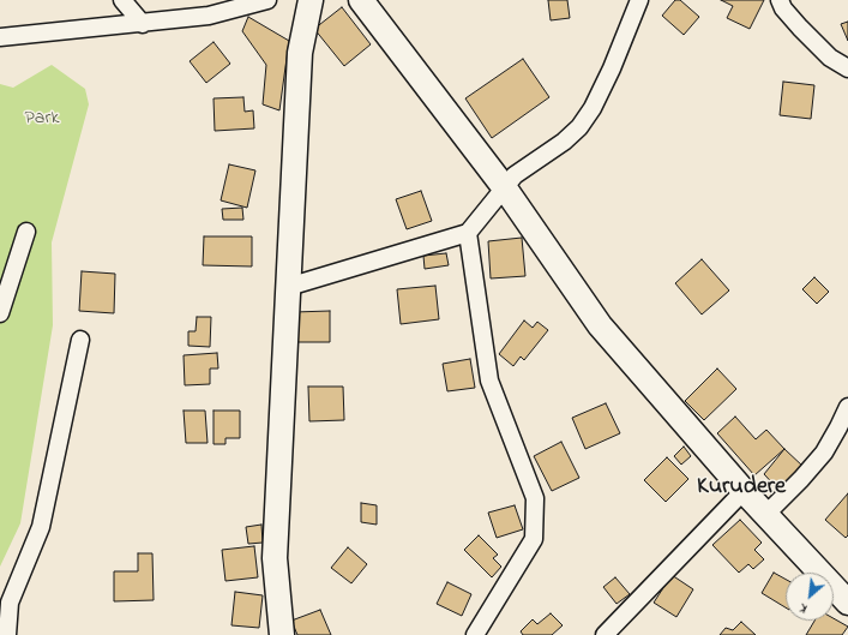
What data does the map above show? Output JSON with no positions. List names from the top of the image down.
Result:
{
  "districts": ["Kurudere"],
  "parks": ["Park"],
  "north": "bottom left"
}
